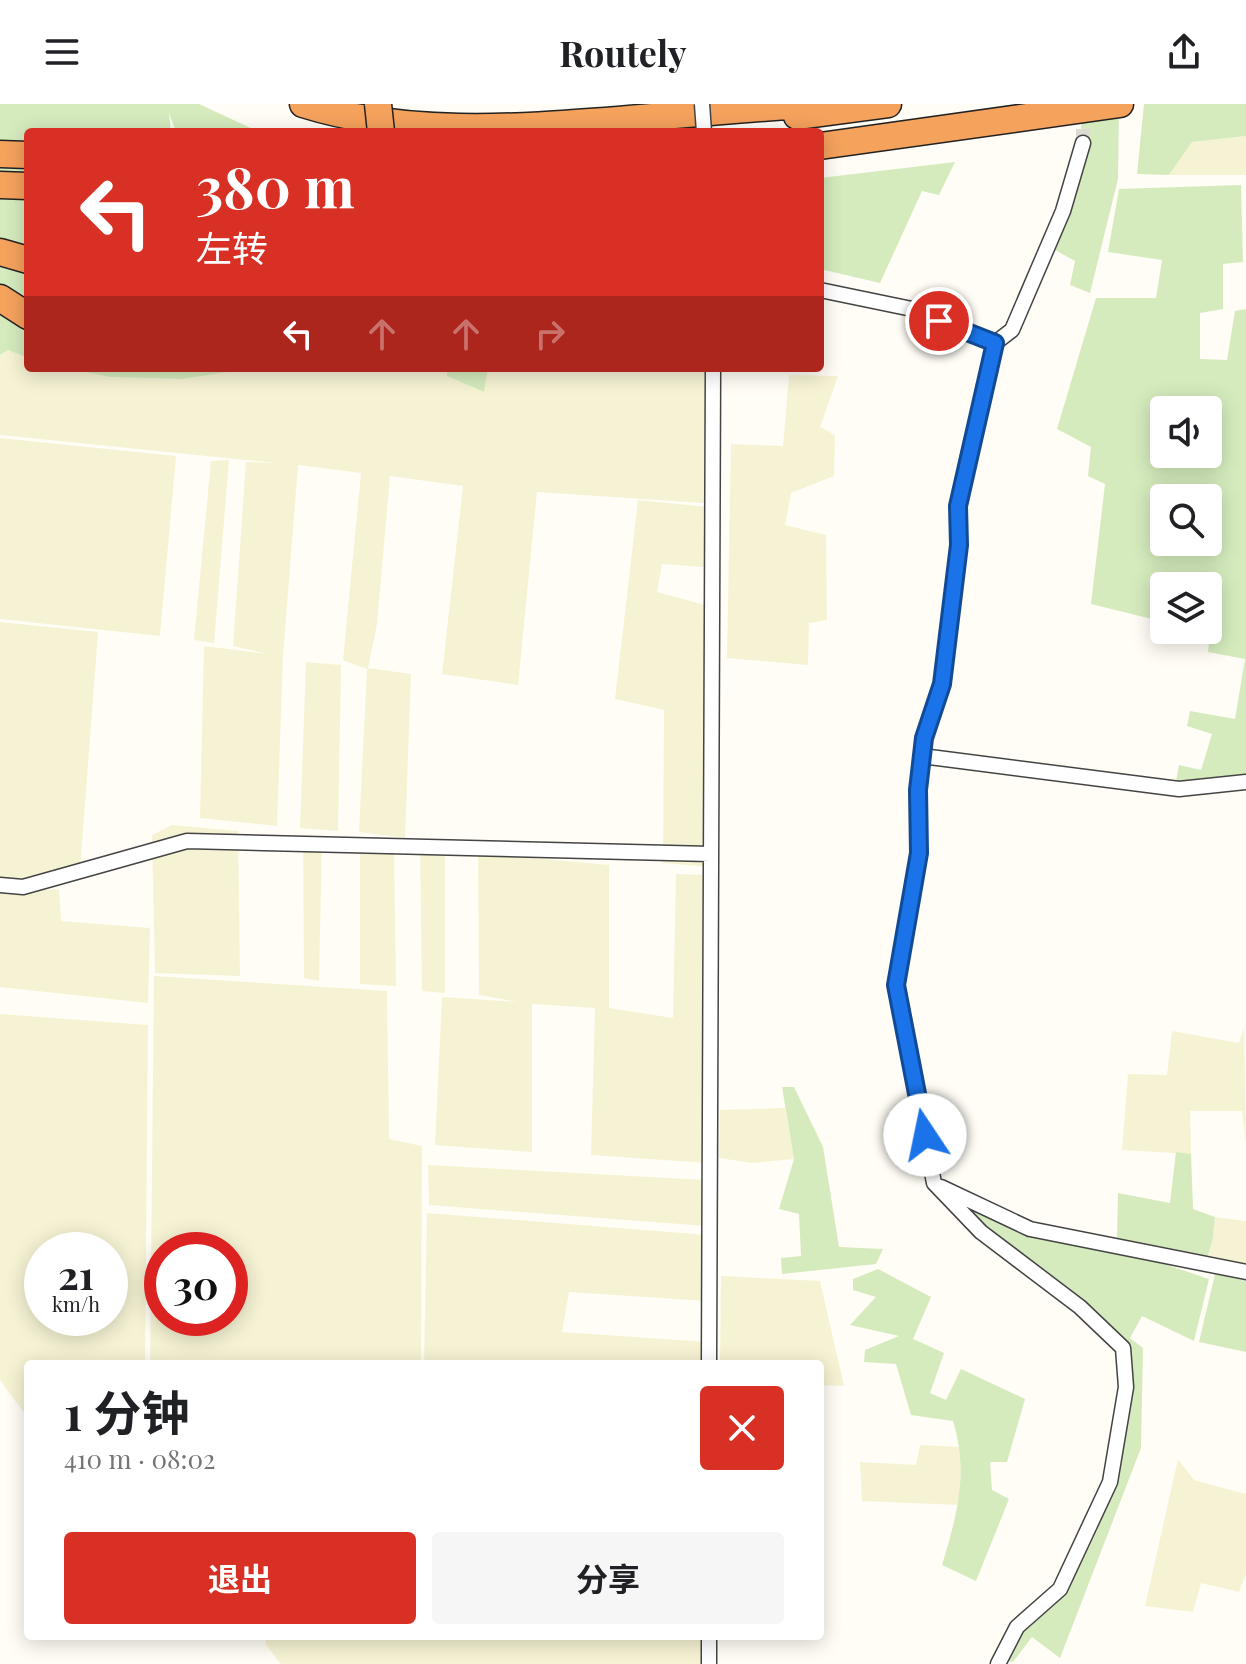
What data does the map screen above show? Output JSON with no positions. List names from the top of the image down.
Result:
{
  "page": {
    "header": "Routely",
    "turn": ["380 m", "左转"],
    "speed": "21 km/h",
    "limit": "30",
    "heading": ["1 分钟", "410 m · 08:02"],
    "buttons": ["退出", "分享"]
  }
}
